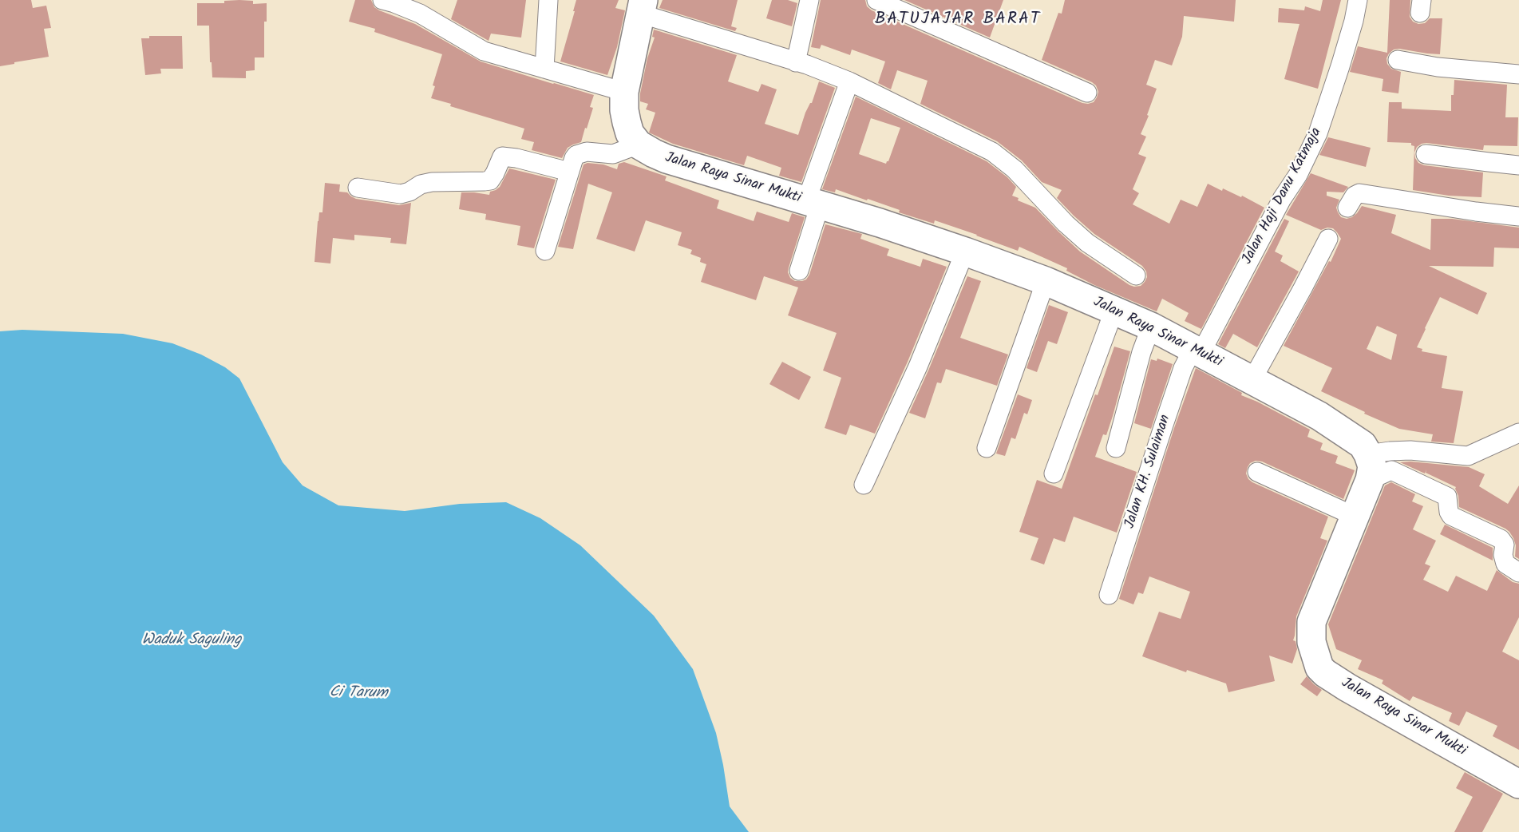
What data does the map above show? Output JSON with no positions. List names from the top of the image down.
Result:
{
  "streets": {
    "highway": ["Jalan Raya Sinar Mukti"],
    "street": ["Jalan Haji Danu Katmaja", "Jalan KH. Sulaiman"]
  },
  "crossings": [
    ["Jalan Raya Sinar Mukti", "Jalan Haji Danu Katmaja"],
    ["Jalan Raya Sinar Mukti", "Jalan KH. Sulaiman"],
    ["Jalan Haji Danu Katmaja", "Jalan KH. Sulaiman"]
  ],
  "districts": ["BATUJAJAR BARAT"],
  "water": ["Waduk Saguling", "Ci Tarum"]
}
